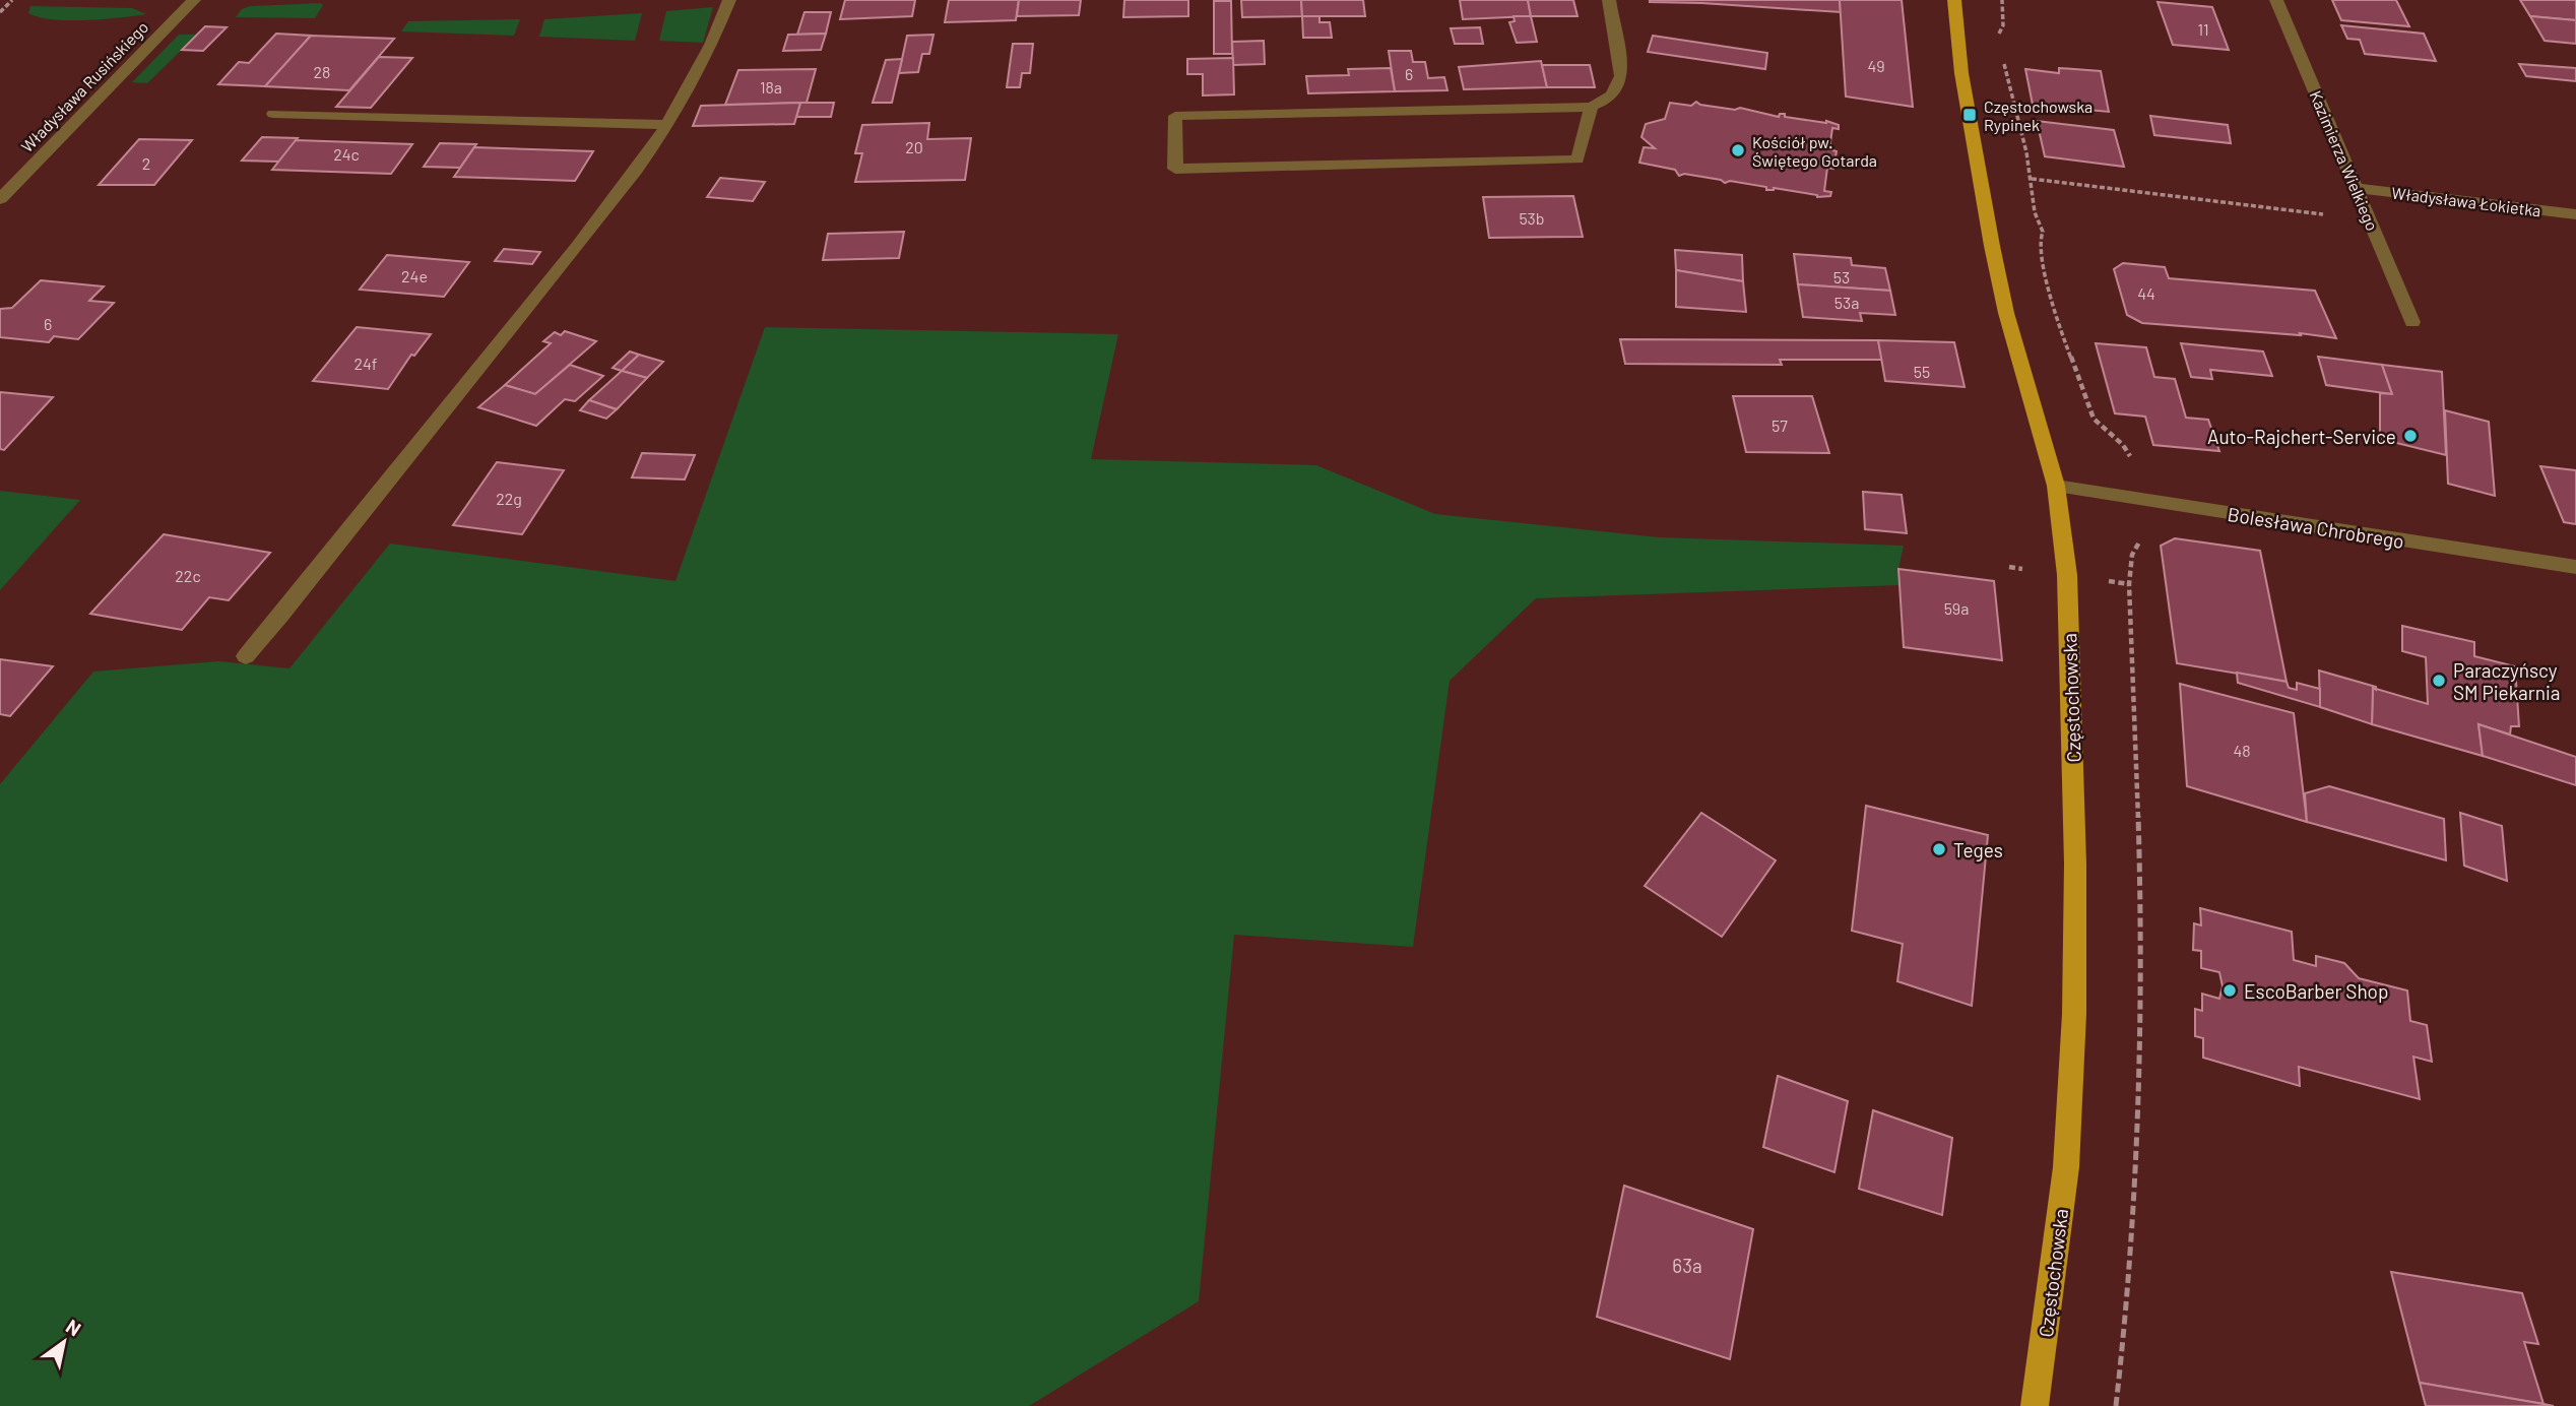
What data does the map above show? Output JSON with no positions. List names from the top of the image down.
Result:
{
  "streets": {
    "main road": ["Częstochowska"],
    "street": [
      "Władysława Rusińskiego",
      "Kazimierza Wielkiego",
      "Władysława Łokietka",
      "Bolesława Chrobrego"
    ]
  },
  "crossings": [
    ["Kazimierza Wielkiego", "Władysława Łokietka"],
    ["Bolesława Chrobrego", "Częstochowska"]
  ],
  "places": {
    "transit": ["Częstochowska Rypinek"],
    "other": [
      "Kościół pw. Świętego Gotarda",
      "Auto-Rajchert-Service",
      "Paraczyńscy SM Piekarnia",
      "Teges",
      "EscoBarber Shop"
    ]
  },
  "house_numbers": [
    "11",
    "49",
    "28",
    "6",
    "18a",
    "20",
    "24c",
    "2",
    "53b",
    "24e",
    "53",
    "44",
    "53a",
    "6",
    "24f",
    "55",
    "57",
    "22g",
    "22c",
    "59a",
    "48",
    "63a"
  ],
  "north": "top right"
}
